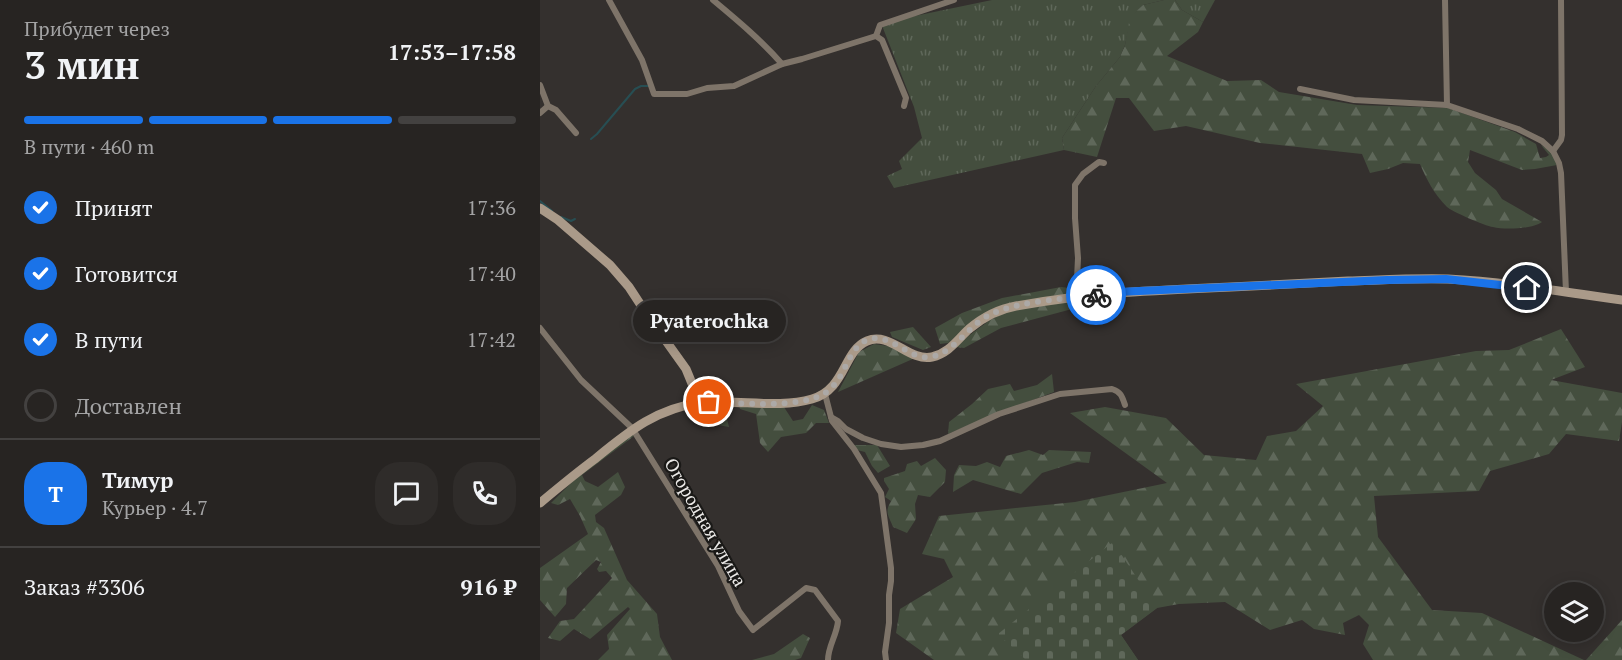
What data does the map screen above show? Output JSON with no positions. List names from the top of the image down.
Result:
{
  "streets": {
    "street": ["Огородная улица"]
  },
  "places": ["Pyaterochka"],
  "page": {
    "heading": ["3 мин", "Прибудет через", "17:53–17:58"],
    "panel": [
      "Тимур",
      "Курьер · 4.7",
      "Заказ #3306",
      "916 ₽"
    ],
    "bar": "В пути · 460 m",
    "list": [
      ["Принят", "17:36"],
      ["Готовится", "17:40"],
      ["В пути", "17:42"],
      "Доставлен"
    ],
    "bubble": "Pyaterochka",
    "round": "Т"
  }
}
